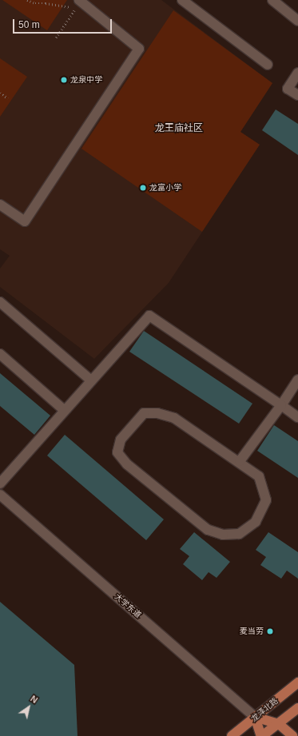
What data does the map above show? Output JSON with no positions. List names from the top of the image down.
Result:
{
  "streets": {
    "main road": ["大学东道", "龙泽北路"]
  },
  "crossings": [
    ["大学东道", "龙泽北路"]
  ],
  "districts": ["龙王庙社区"],
  "places": ["龙泉中学", "龙富小学", "麦当劳"],
  "scale_bar": "50 m",
  "north": "top right"
}
